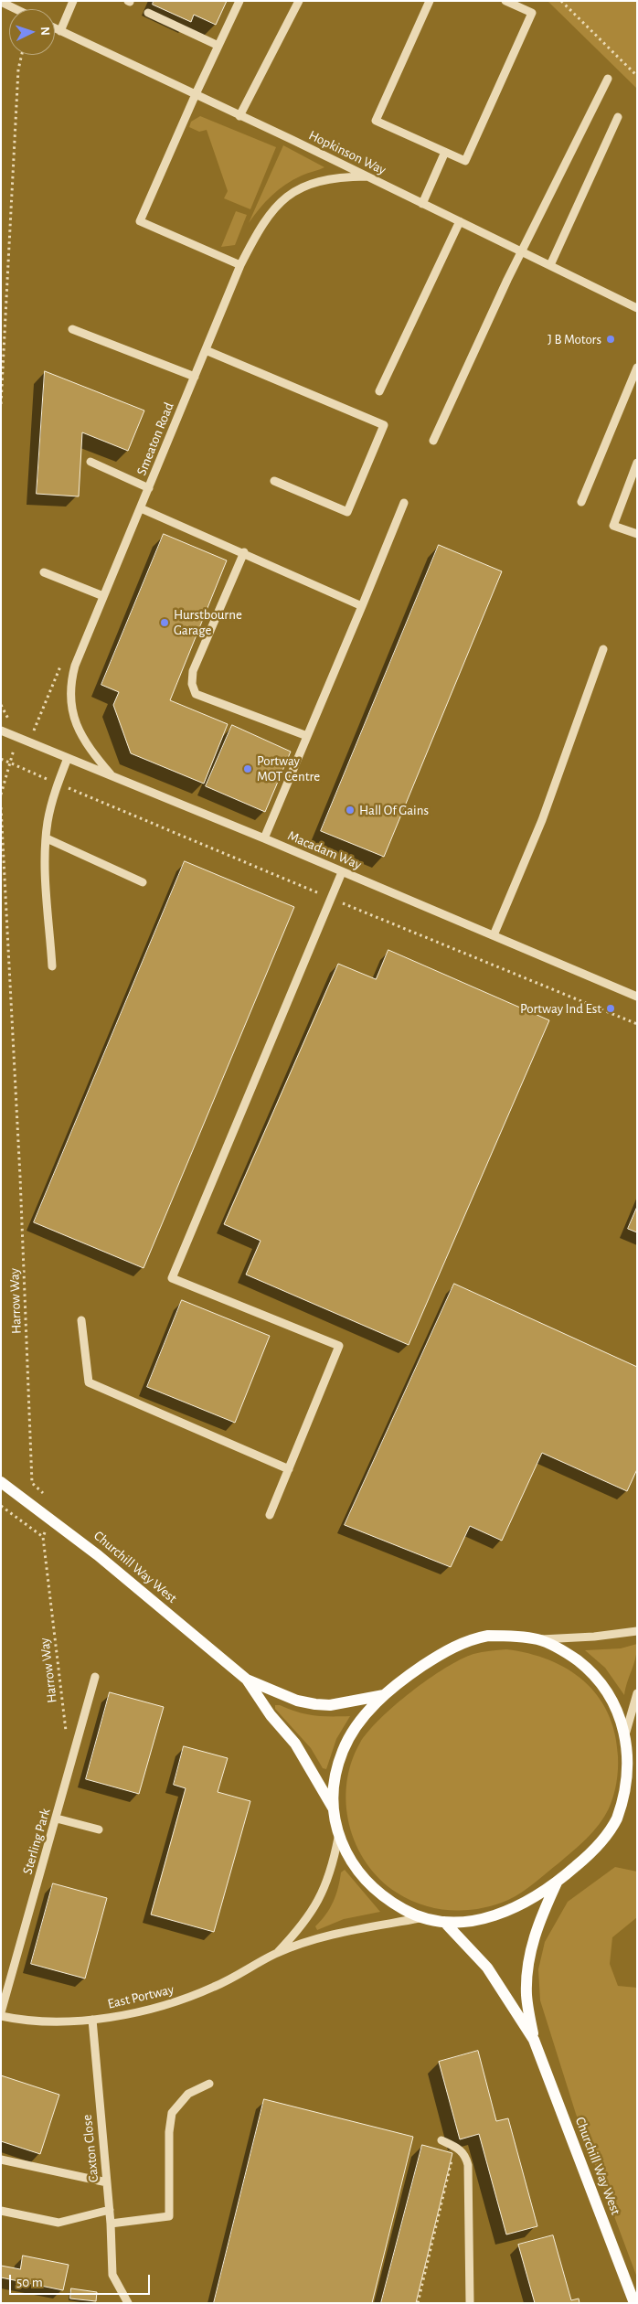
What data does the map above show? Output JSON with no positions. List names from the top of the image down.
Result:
{
  "streets": {
    "main road": ["Churchill Way West"],
    "street": [
      "Hopkinson Way",
      "Smeaton Road",
      "Macadam Way",
      "Sterling Park",
      "East Portway",
      "Caxton Close"
    ],
    "path": ["Harrow Way"]
  },
  "crossings": [
    ["Hopkinson Way", "Smeaton Road"],
    ["Smeaton Road", "Macadam Way"],
    ["Harrow Way", "Churchill Way West"],
    ["Sterling Park", "East Portway"],
    ["East Portway", "Caxton Close"]
  ],
  "places": [
    "J B Motors",
    "Hurstbourne Garage",
    "Portway MOT Centre",
    "Hall Of Gains",
    "Portway Ind Est"
  ],
  "scale_bar": "50 m",
  "north": "right"
}
